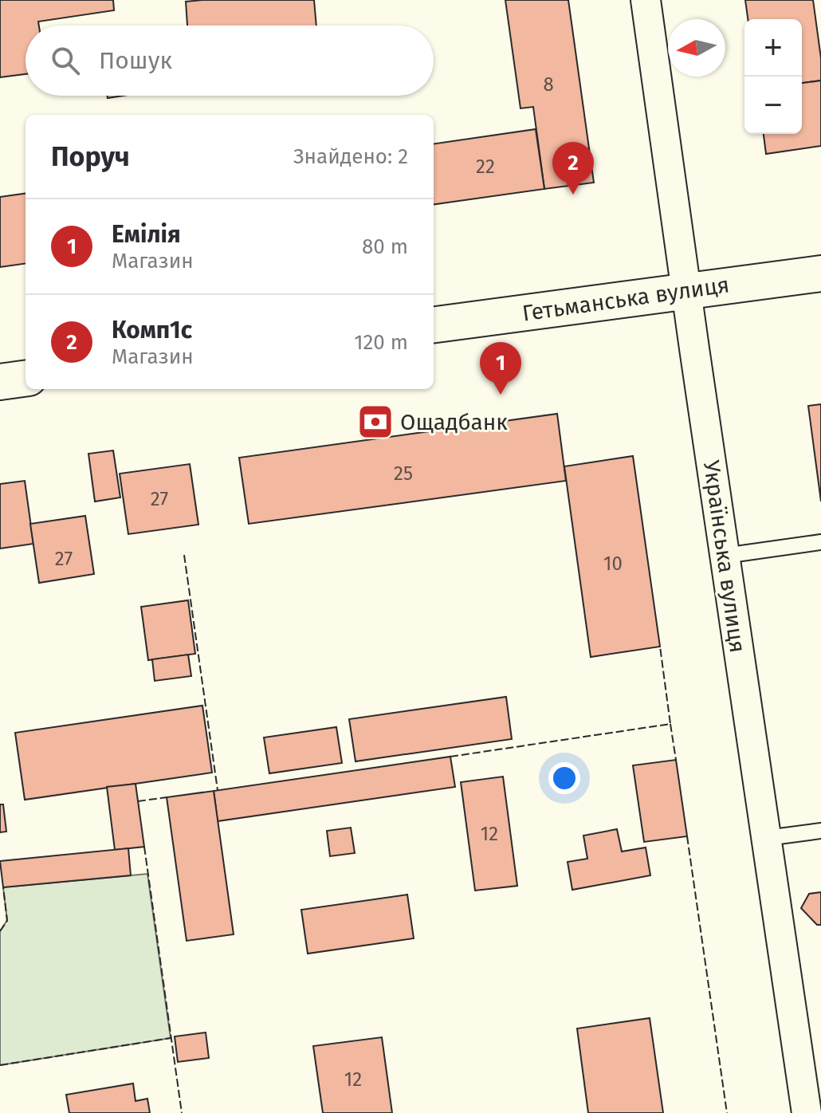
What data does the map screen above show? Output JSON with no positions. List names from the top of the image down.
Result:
{
  "streets": {
    "highway": ["Гетьманська вулиця"],
    "street": ["Українська вулиця"]
  },
  "crossings": [
    ["Гетьманська вулиця", "Українська вулиця"]
  ],
  "places": {
    "bank": ["Ощадбанк"]
  },
  "house_numbers": [
    "8",
    "22",
    "25",
    "27",
    "27",
    "10",
    "12",
    "12"
  ],
  "north": "left",
  "page": {
    "map_buttons": ["+", "−"],
    "search": "Пошук",
    "heading": ["Поруч", "Знайдено: 2"],
    "pins": ["2", "1"],
    "list": [
      {
        "mark": "1",
        "name": "Емілія",
        "note": "Магазин",
        "value": "80 m"
      },
      {
        "mark": "2",
        "name": "Комп1с",
        "note": "Магазин",
        "value": "120 m"
      }
    ]
  }
}
